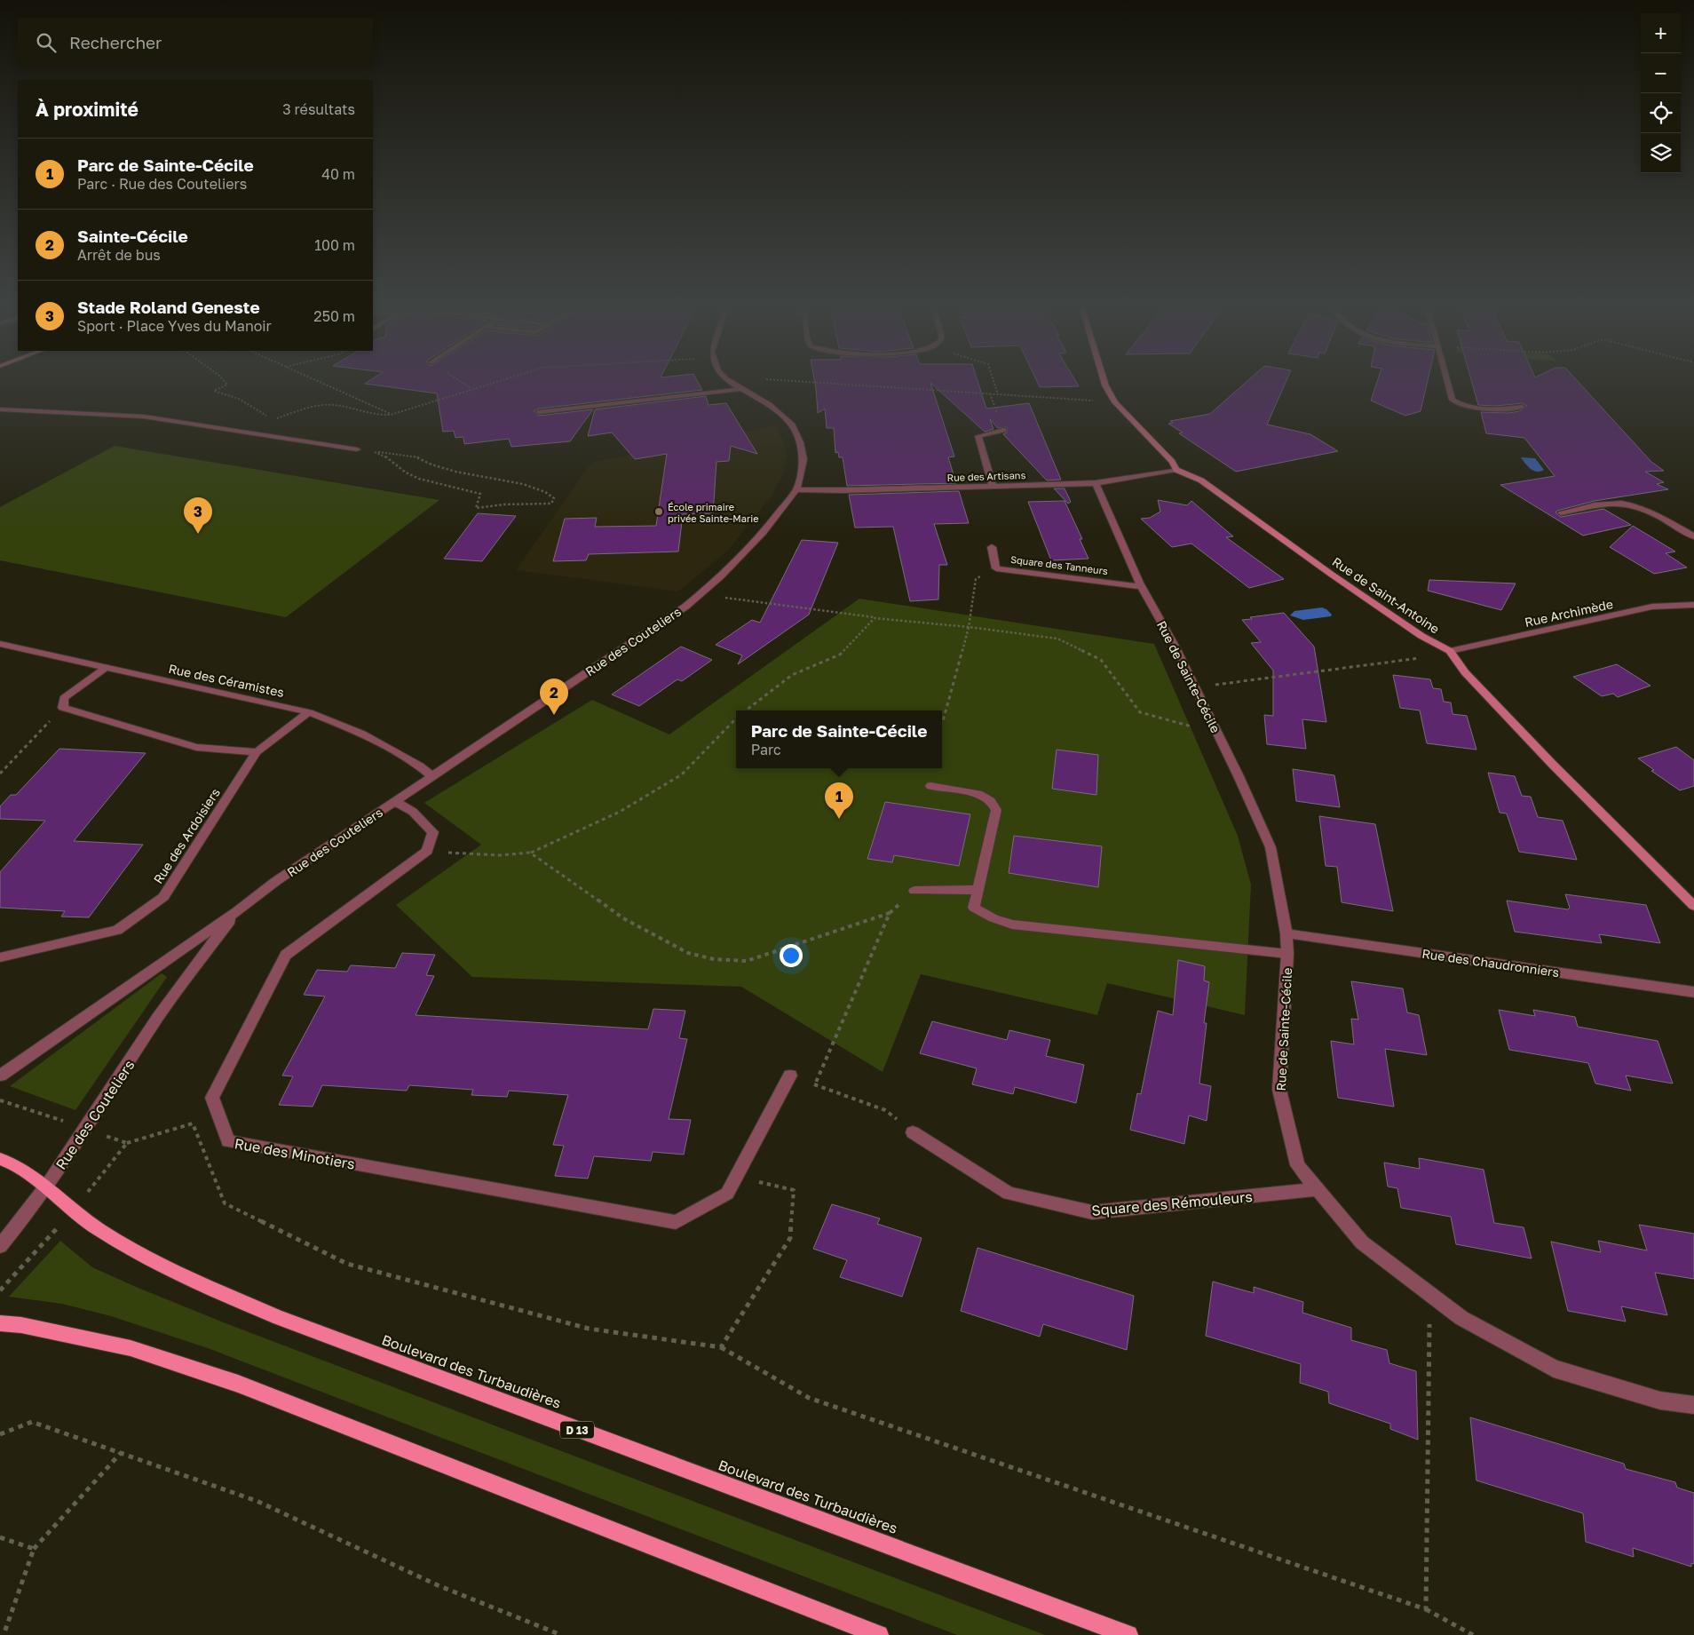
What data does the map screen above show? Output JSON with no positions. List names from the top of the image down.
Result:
{
  "streets": {
    "main road": ["Boulevard des Turbaudières", "D 13"],
    "street": [
      "Rue des Artisans",
      "Square des Tanneurs",
      "Rue de Saint-Antoine",
      "Rue Archimède",
      "Rue des Couteliers",
      "Rue de Sainte-Cécile",
      "Rue des Céramistes",
      "Rue des Ardoisiers",
      "Rue des Chaudronniers",
      "Rue des Minotiers",
      "Square des Rémouleurs"
    ]
  },
  "crossings": [
    ["Rue des Artisans", "Rue de Saint-Antoine"],
    ["Rue des Artisans", "Rue des Couteliers"],
    ["Rue des Artisans", "Rue de Sainte-Cécile"],
    ["Square des Tanneurs", "Rue de Sainte-Cécile"],
    ["Rue de Saint-Antoine", "Rue Archimède"],
    ["Rue des Couteliers", "Rue des Céramistes"],
    ["Rue des Couteliers", "Boulevard des Turbaudières"],
    ["Rue de Sainte-Cécile", "Rue des Chaudronniers"],
    ["Rue de Sainte-Cécile", "Square des Rémouleurs"],
    ["Rue des Céramistes", "Rue des Ardoisiers"]
  ],
  "places": ["École primaire privée Sainte-Marie"],
  "page": {
    "map_buttons": ["+", "−"],
    "search": "Rechercher",
    "heading": ["À proximité", "3 résultats"],
    "list": [
      {
        "mark": "1",
        "name": "Parc de Sainte-Cécile",
        "note": "Parc · Rue des Couteliers",
        "value": "40 m"
      },
      {
        "mark": "2",
        "name": "Sainte-Cécile",
        "note": "Arrêt de bus",
        "value": "100 m"
      },
      {
        "mark": "3",
        "name": "Stade Roland Geneste",
        "note": "Sport · Place Yves du Manoir",
        "value": "250 m"
      }
    ],
    "pins": ["3", "2", "1"],
    "popup": ["Parc de Sainte-Cécile", "Parc"]
  }
}
